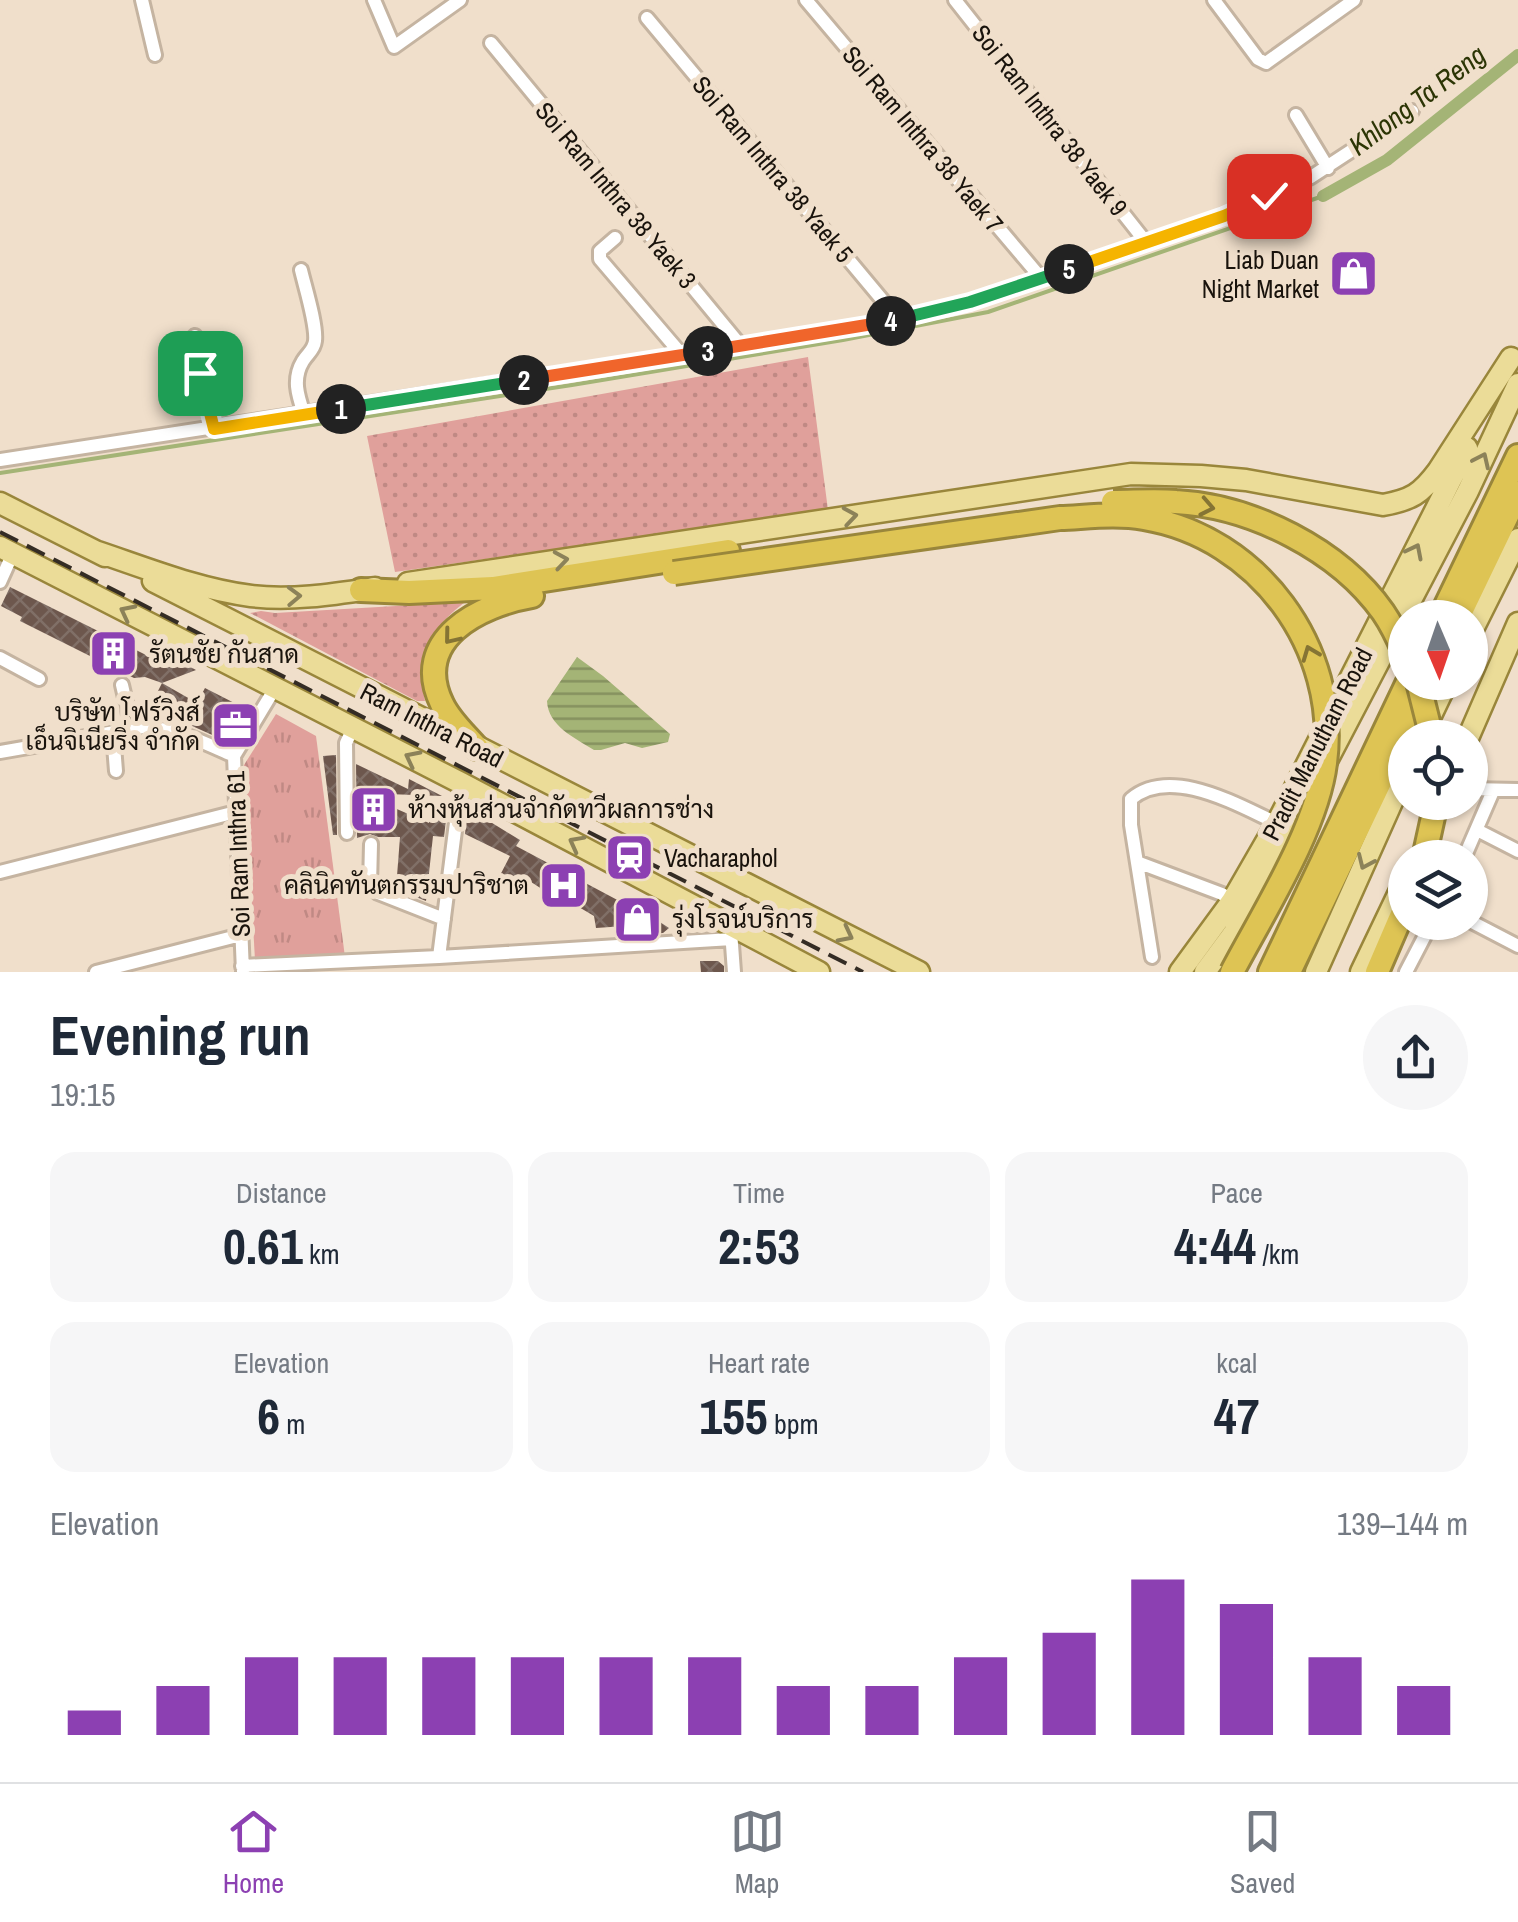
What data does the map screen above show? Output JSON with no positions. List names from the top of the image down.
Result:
{
  "streets": {
    "main road": ["Ram Inthra Road", "Pradit Manutham Road"],
    "street": [
      "Soi Ram Inthra 38 Yaek 9",
      "Soi Ram Inthra 38 Yaek 7",
      "Soi Ram Inthra 38 Yaek 5",
      "Soi Ram Inthra 38 Yaek 3",
      "Soi Ram Inthra 61"
    ]
  },
  "crossings": [
    ["Ram Inthra Road", "Soi Ram Inthra 61"]
  ],
  "water": ["Khlong Ta Reng"],
  "places": {
    "shop": ["Liab Duan Night Market", "รุ่งโรจน์บริการ"],
    "building": ["รัตนชัย กันสาด", "ห้างหุ้นส่วนจำกัดทวีผลการช่าง"],
    "office": ["บริษัท โฟร์วิงส์ เอ็นจิเนียริ่ง จำกัด"],
    "station": ["Vacharaphol"],
    "hospital": ["คลินิคทันตกรรมปาริชาต"]
  },
  "north": "bottom",
  "page": {
    "pins": [
      "5",
      "4",
      "3",
      "2",
      "1"
    ],
    "heading": ["Evening run", "19:15"],
    "stats": [
      ["Distance", "0.61 km"],
      ["Time", "2:53"],
      ["Pace", "4:44 /km"],
      ["Elevation", "6 m"],
      ["Heart rate", "155 bpm"],
      ["kcal", "47"]
    ],
    "chart": ["Elevation", "139–144 m"],
    "tabs": ["Home", "Map", "Saved"]
  }
}
